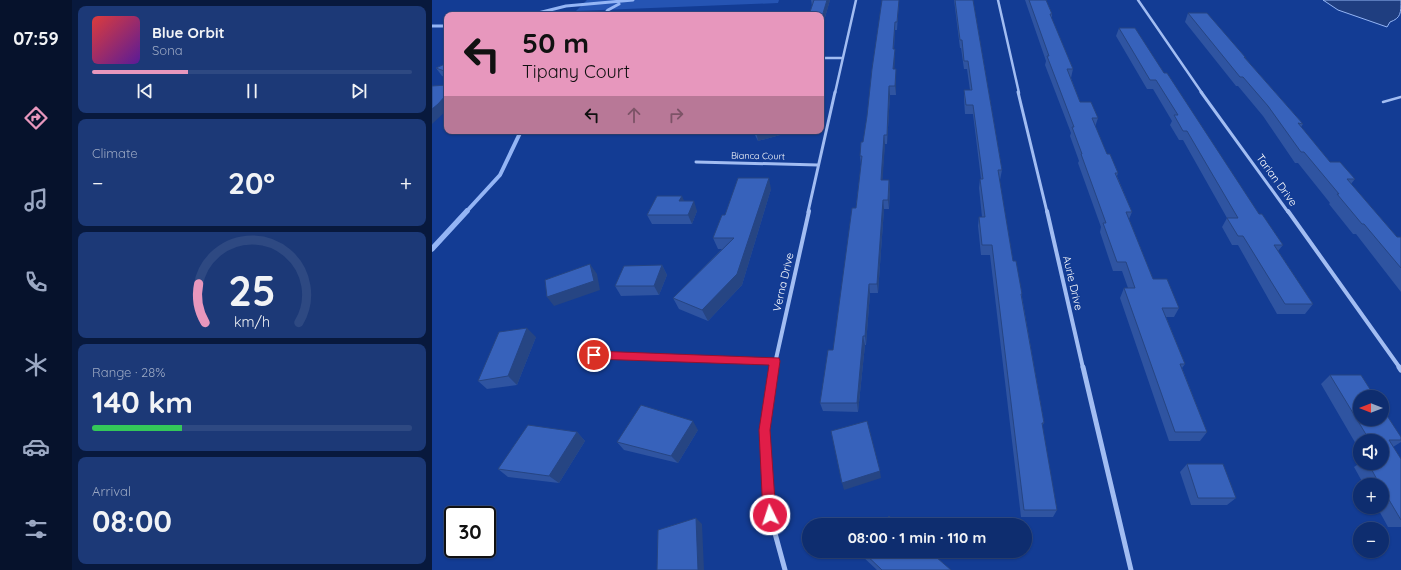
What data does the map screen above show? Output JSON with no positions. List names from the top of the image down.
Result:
{
  "streets": {
    "street": [
      "Bianca Court",
      "Tarian Drive",
      "Verna Drive",
      "Aurie Drive"
    ]
  },
  "crossings": [
    ["Bianca Court", "Verna Drive"]
  ],
  "north": "left",
  "page": {
    "tabs": "07:59",
    "turn": ["50 m", "Tipany Court"],
    "song": ["Blue Orbit", "Sona"],
    "tile": [
      "Climate",
      ["Range · 28%", "140 km"],
      ["Arrival", "08:00"]
    ],
    "heat": ["−", "20°", "+"],
    "map_buttons": ["+", "−"],
    "limit": "30",
    "trip": "08:00 · 1 min · 110 m",
    "gauge": ["25", "km/h"]
  }
}
